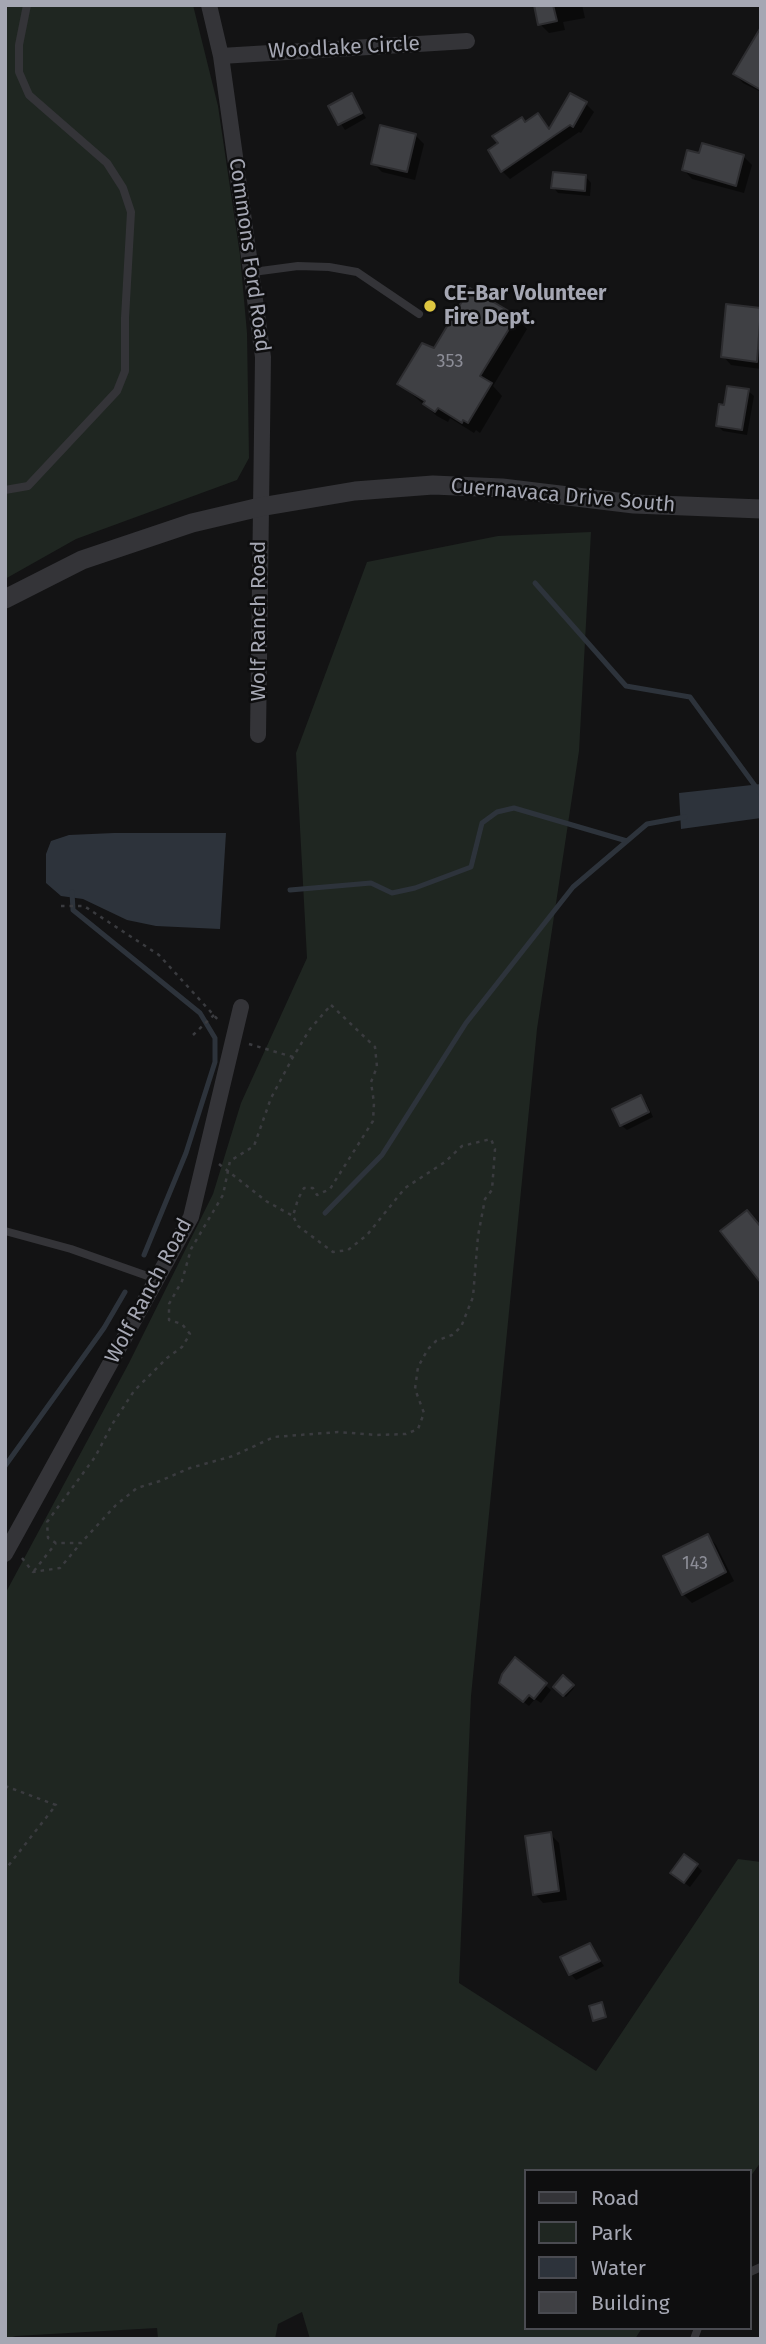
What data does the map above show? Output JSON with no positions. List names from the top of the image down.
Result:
{
  "streets": {
    "street": [
      "Woodlake Circle",
      "Commons Ford Road",
      "Cuernavaca Drive South",
      "Wolf Ranch Road"
    ]
  },
  "crossings": [
    ["Woodlake Circle", "Commons Ford Road"],
    ["Commons Ford Road", "Cuernavaca Drive South"],
    ["Commons Ford Road", "Wolf Ranch Road"],
    ["Cuernavaca Drive South", "Wolf Ranch Road"]
  ],
  "places": ["CE-Bar Volunteer Fire Dept."],
  "house_numbers": ["353", "143"],
  "legend": [
    "Road",
    "Park",
    "Water",
    "Building"
  ]
}
